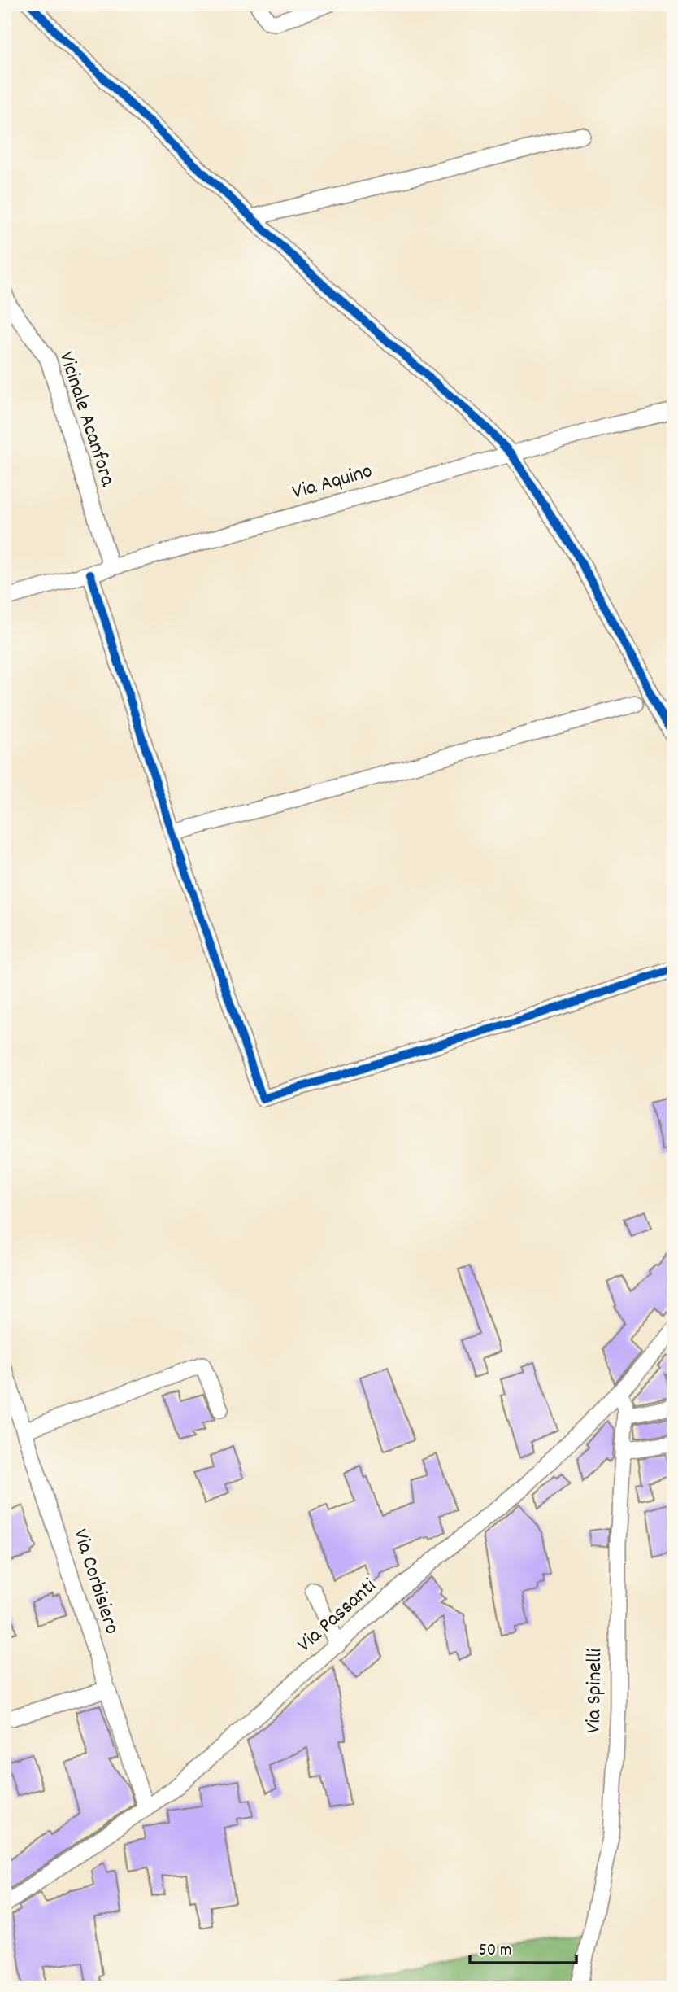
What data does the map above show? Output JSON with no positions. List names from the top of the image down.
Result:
{
  "streets": {
    "street": [
      "Vicinale Acanfora",
      "Via Aquino",
      "Via Corbisiero",
      "Via Passanti",
      "Via Spinelli"
    ]
  },
  "crossings": [
    ["Vicinale Acanfora", "Via Aquino"],
    ["Via Corbisiero", "Via Passanti"],
    ["Via Passanti", "Via Spinelli"]
  ],
  "scale_bar": "50 m"
}
